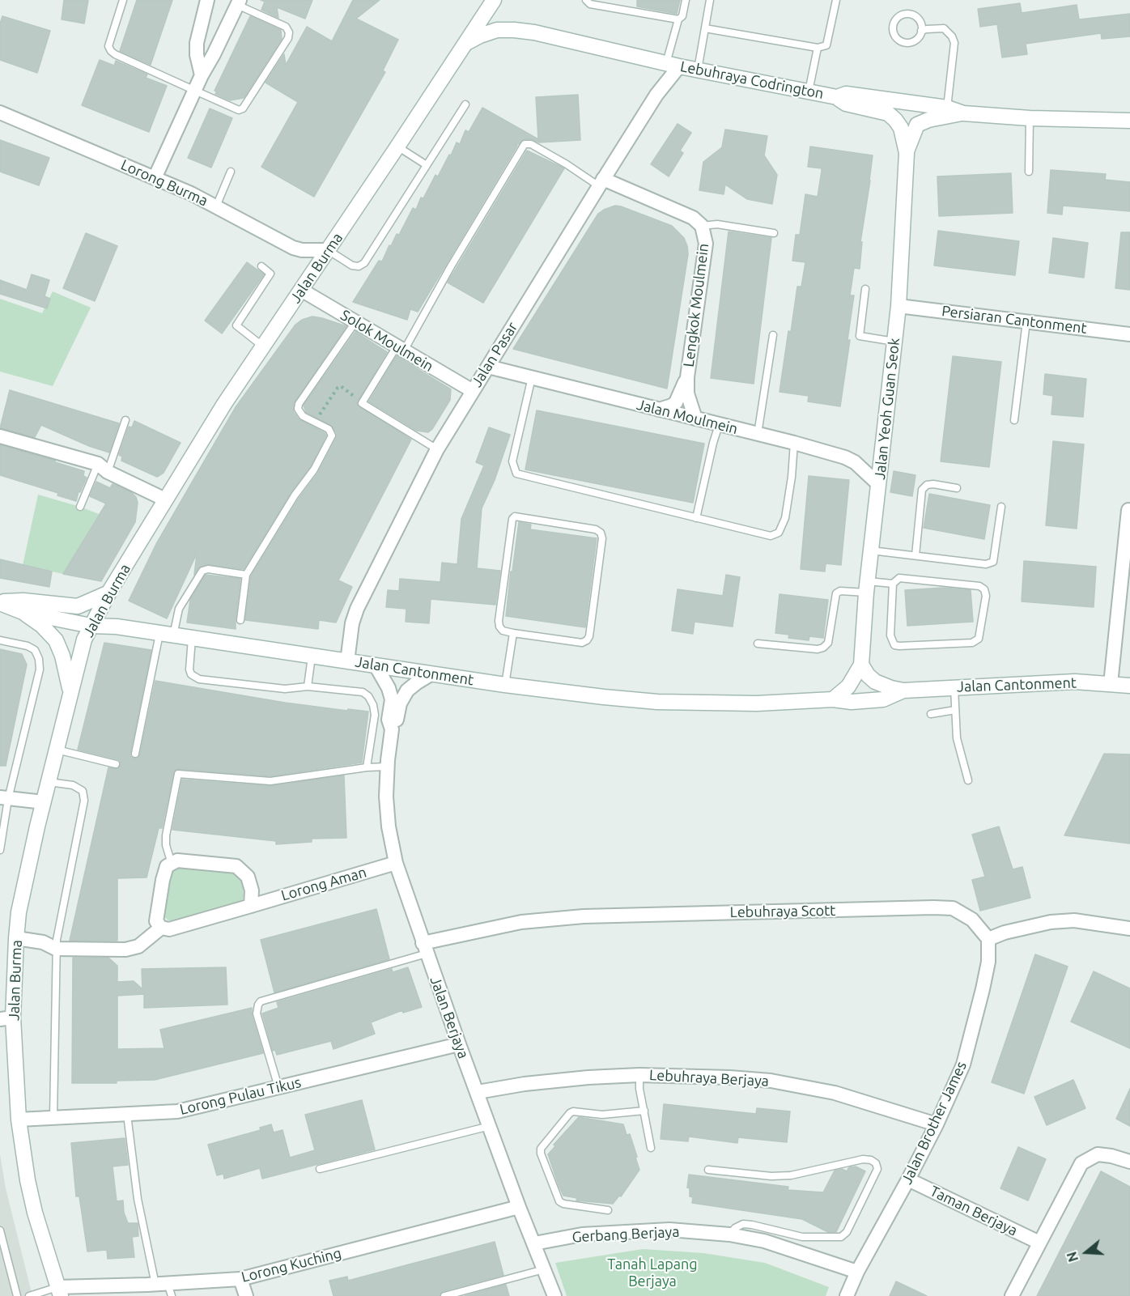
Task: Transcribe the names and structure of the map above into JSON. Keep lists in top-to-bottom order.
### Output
{
  "streets": {
    "main road": [
      "Lebuhraya Codrington",
      "Jalan Burma",
      "Jalan Yeoh Guan Seok",
      "Jalan Cantonment"
    ],
    "street": [
      "Lorong Burma",
      "Lengkok Moulmein",
      "Persiaran Cantonment",
      "Solok Moulmein",
      "Jalan Pasar",
      "Jalan Moulmein",
      "Lorong Aman",
      "Lebuhraya Scott",
      "Jalan Berjaya",
      "Lebuhraya Berjaya",
      "Lorong Pulau Tikus",
      "Jalan Brother James",
      "Taman Berjaya",
      "Gerbang Berjaya",
      "Lorong Kuching"
    ]
  },
  "crossings": [
    ["Lebuhraya Codrington", "Jalan Burma"],
    ["Lebuhraya Codrington", "Jalan Pasar"],
    ["Lebuhraya Codrington", "Jalan Yeoh Guan Seok"],
    ["Lorong Burma", "Jalan Burma"],
    ["Jalan Burma", "Solok Moulmein"],
    ["Jalan Burma", "Jalan Cantonment"],
    ["Jalan Burma", "Lorong Pulau Tikus"],
    ["Jalan Burma", "Lorong Kuching"],
    ["Lengkok Moulmein", "Jalan Pasar"],
    ["Lengkok Moulmein", "Jalan Moulmein"],
    ["Persiaran Cantonment", "Jalan Yeoh Guan Seok"],
    ["Solok Moulmein", "Jalan Pasar"],
    ["Jalan Pasar", "Jalan Moulmein"],
    ["Jalan Pasar", "Jalan Cantonment"],
    ["Jalan Yeoh Guan Seok", "Jalan Moulmein"],
    ["Jalan Yeoh Guan Seok", "Jalan Cantonment"],
    ["Jalan Cantonment", "Jalan Berjaya"],
    ["Lorong Aman", "Jalan Berjaya"],
    ["Lebuhraya Scott", "Jalan Berjaya"],
    ["Lebuhraya Scott", "Jalan Brother James"],
    ["Jalan Berjaya", "Lebuhraya Berjaya"],
    ["Jalan Berjaya", "Lorong Pulau Tikus"],
    ["Jalan Berjaya", "Gerbang Berjaya"],
    ["Jalan Berjaya", "Lorong Kuching"],
    ["Lebuhraya Berjaya", "Jalan Brother James"],
    ["Jalan Brother James", "Taman Berjaya"],
    ["Jalan Brother James", "Gerbang Berjaya"]
  ],
  "parks": ["Tanah Lapang Berjaya"],
  "north": "left"
}
